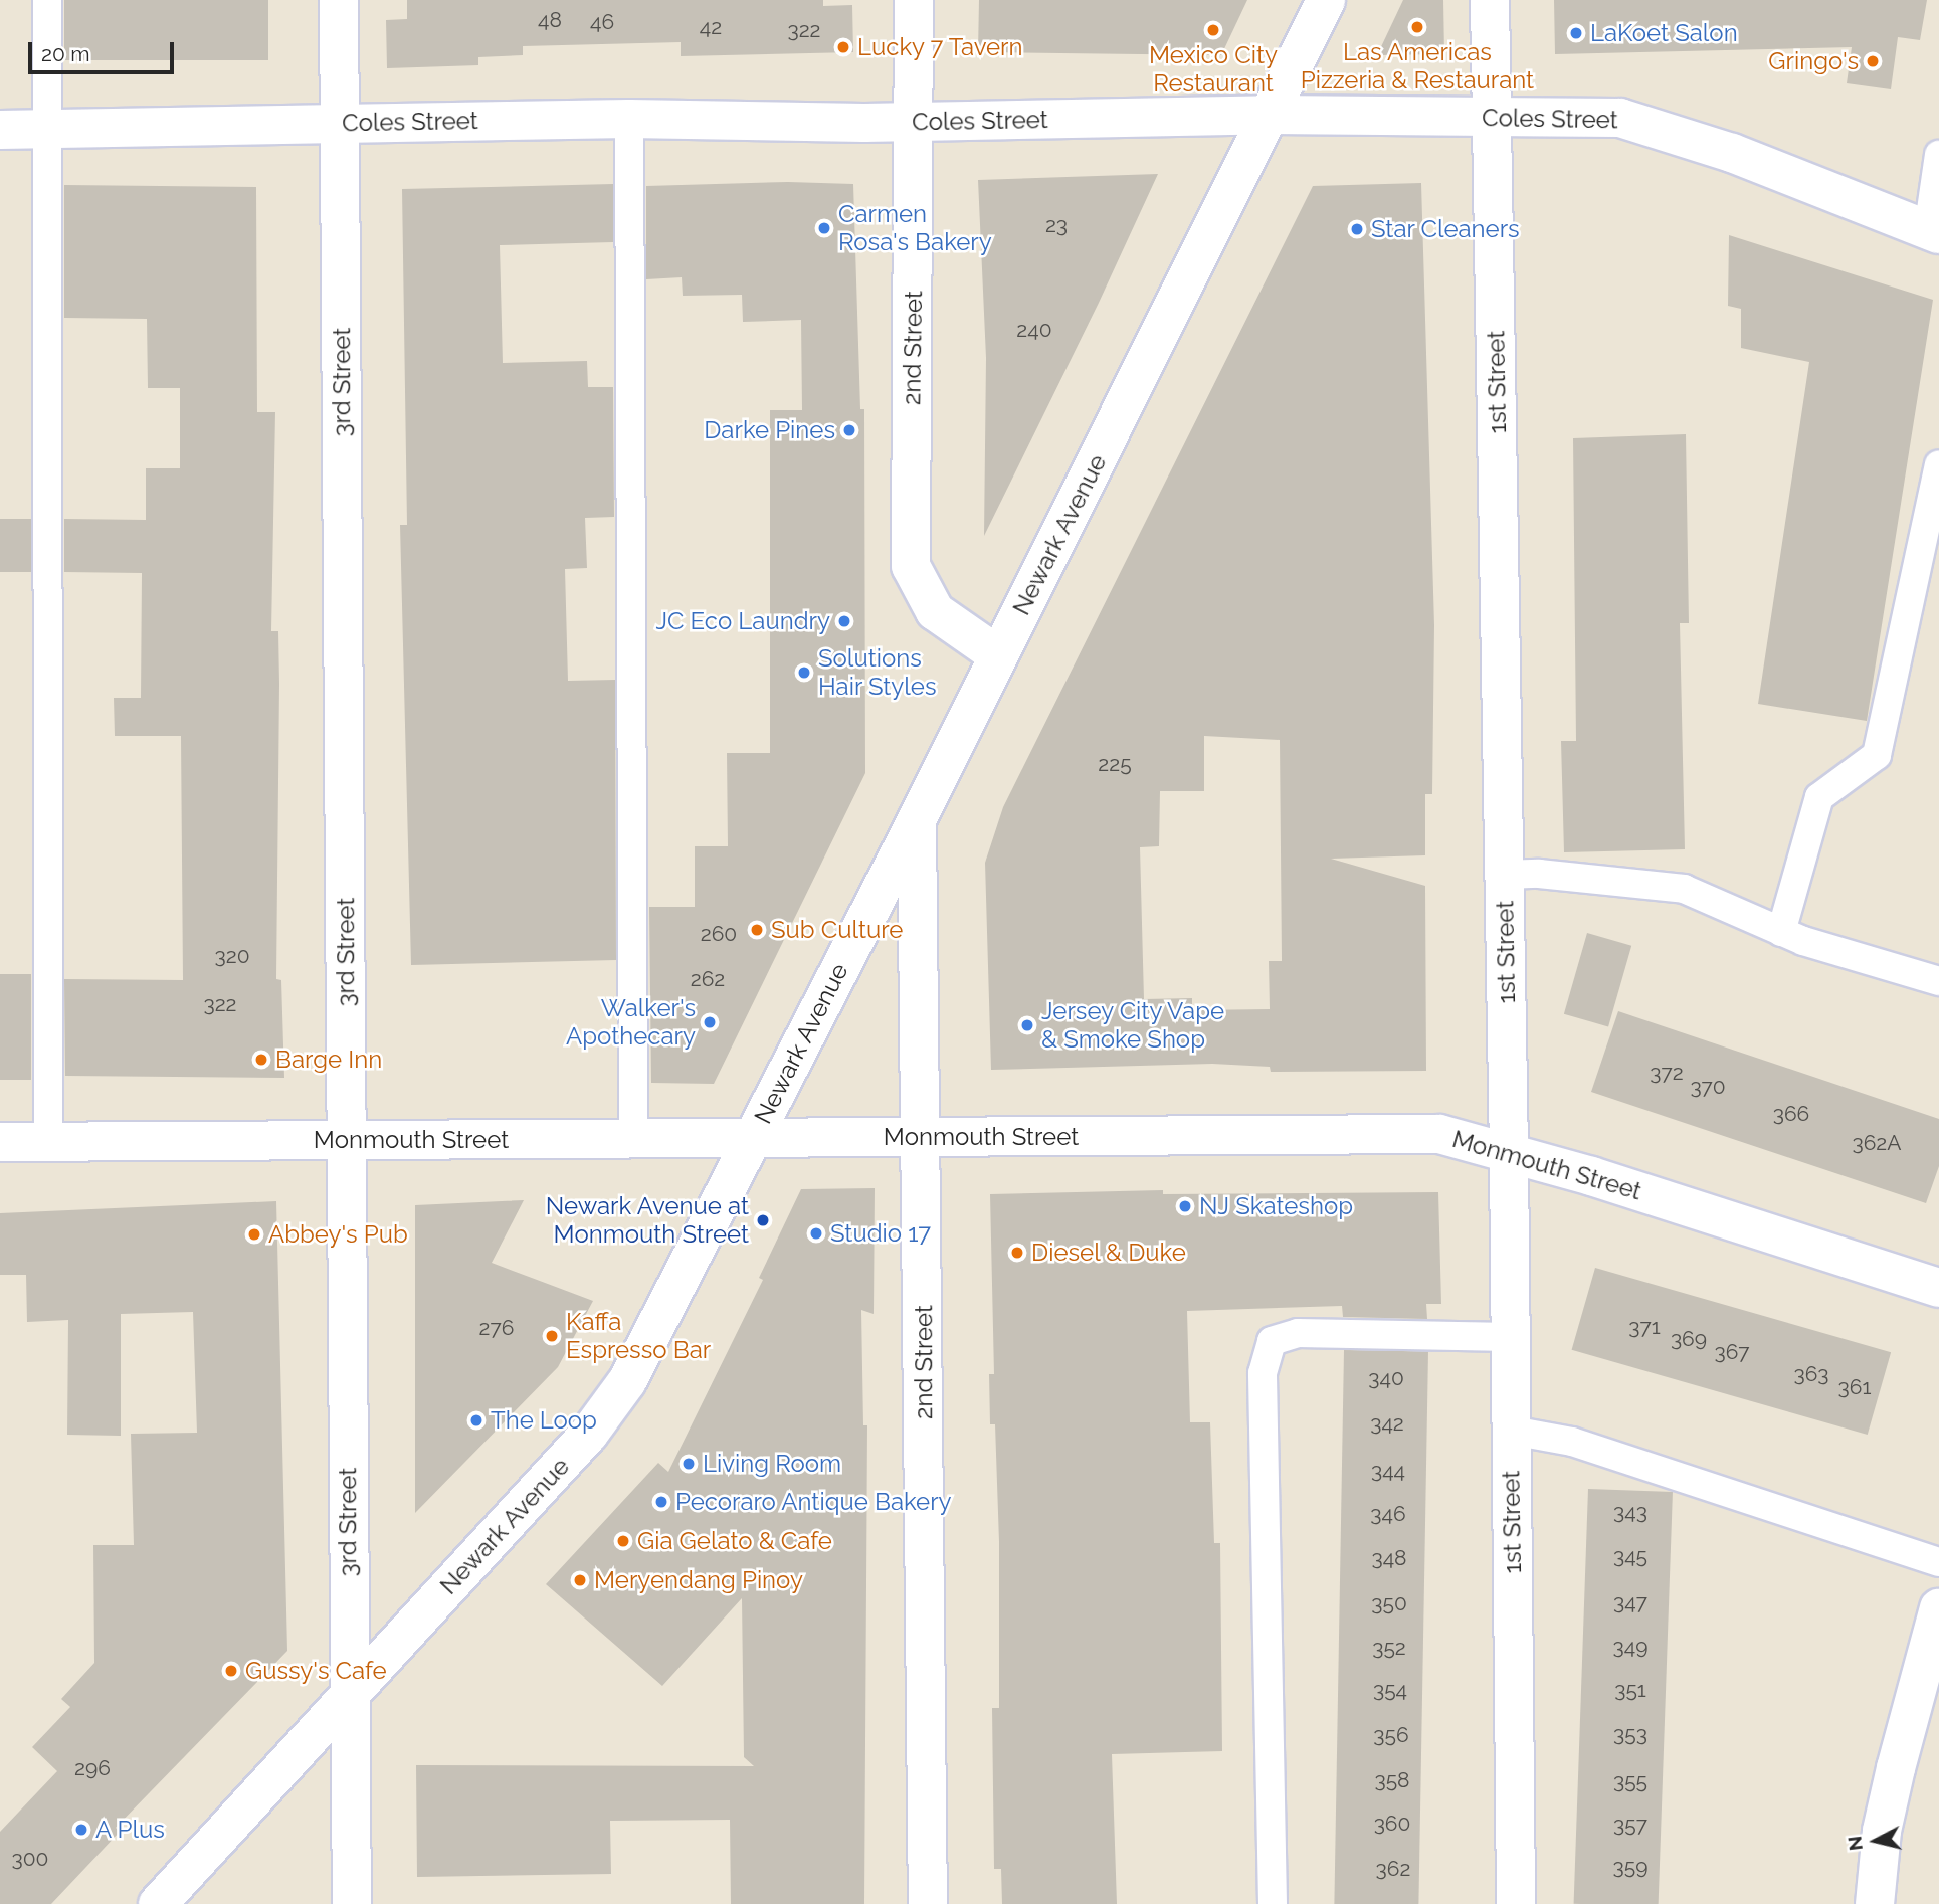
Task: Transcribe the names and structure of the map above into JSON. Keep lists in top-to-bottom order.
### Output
{
  "streets": {
    "street": [
      "Coles Street",
      "2nd Street",
      "3rd Street",
      "1st Street",
      "Newark Avenue",
      "Monmouth Street"
    ]
  },
  "crossings": [
    ["Coles Street", "2nd Street"],
    ["Coles Street", "3rd Street"],
    ["Coles Street", "1st Street"],
    ["Coles Street", "Newark Avenue"],
    ["2nd Street", "Newark Avenue"],
    ["2nd Street", "Monmouth Street"],
    ["3rd Street", "Newark Avenue"],
    ["3rd Street", "Monmouth Street"],
    ["1st Street", "Monmouth Street"],
    ["Newark Avenue", "Monmouth Street"]
  ],
  "places": [
    "Las Americas Pizzeria & Restaurant",
    "Mexico City Restaurant",
    "LaKoet Salon",
    "Lucky 7 Tavern",
    "Gringo's",
    "Carmen Rosa's Bakery",
    "Star Cleaners",
    "Darke Pines",
    "JC Eco Laundry",
    "Solutions Hair Styles",
    "Sub Culture",
    "Walker's Apothecary",
    "Jersey City Vape & Smoke Shop",
    "Barge Inn",
    "NJ Skateshop",
    "Newark Avenue at Monmouth Street",
    "Studio 17",
    "Abbey's Pub",
    "Diesel & Duke",
    "Kaffa Espresso Bar",
    "The Loop",
    "Living Room",
    "Pecoraro Antique Bakery",
    "Gia Gelato & Cafe",
    "Meryendang Pinoy",
    "Gussy's Cafe",
    "A Plus"
  ],
  "house_numbers": [
    "48",
    "46",
    "42",
    "322",
    "23",
    "240",
    "225",
    "260",
    "320",
    "262",
    "322",
    "372",
    "370",
    "366",
    "362A",
    "371",
    "276",
    "369",
    "367",
    "363",
    "340",
    "361",
    "342",
    "344",
    "343",
    "346",
    "345",
    "348",
    "347",
    "350",
    "349",
    "352",
    "354",
    "351",
    "353",
    "356",
    "296",
    "358",
    "355",
    "360",
    "357",
    "300",
    "359",
    "362"
  ],
  "scale_bar": "20 m",
  "north": "left"
}
